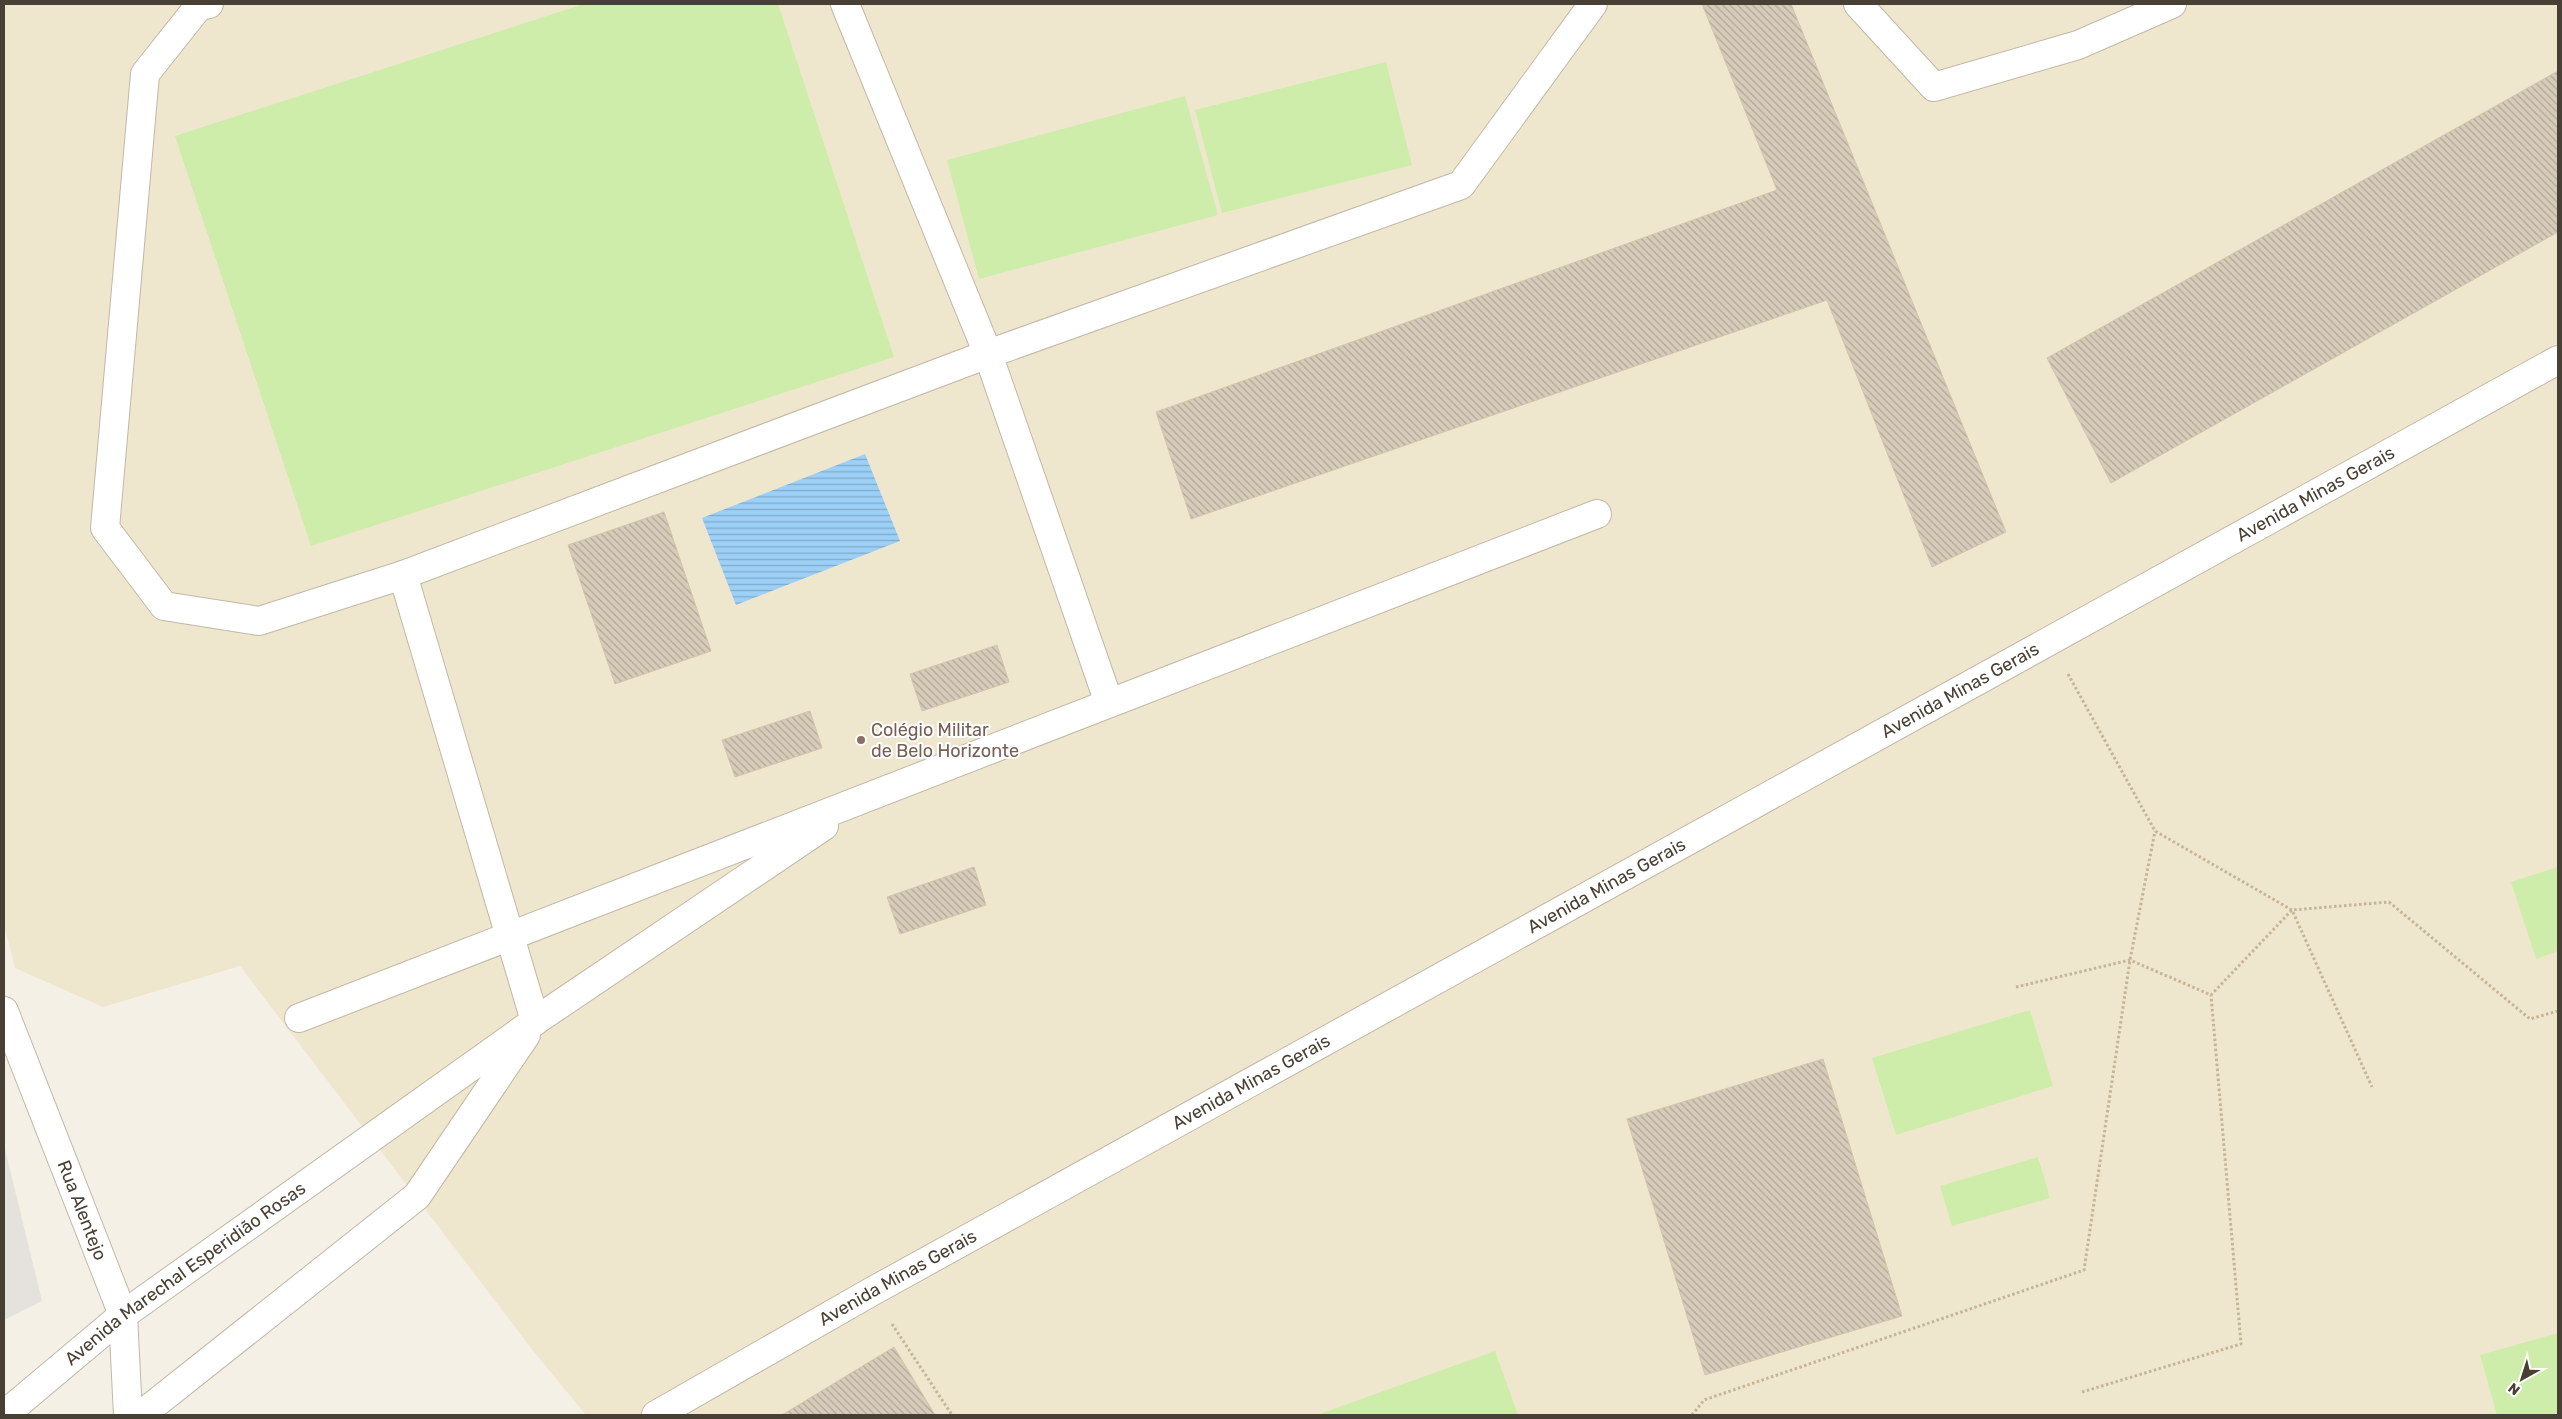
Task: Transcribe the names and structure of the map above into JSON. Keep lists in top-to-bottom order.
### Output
{
  "streets": {
    "street": ["Avenida Minas Gerais", "Rua Alentejo", "Avenida Marechal Esperidião Rosas"]
  },
  "crossings": [
    ["Rua Alentejo", "Avenida Marechal Esperidião Rosas"]
  ],
  "places": ["Colégio Militar de Belo Horizonte"],
  "north": "bottom left"
}
